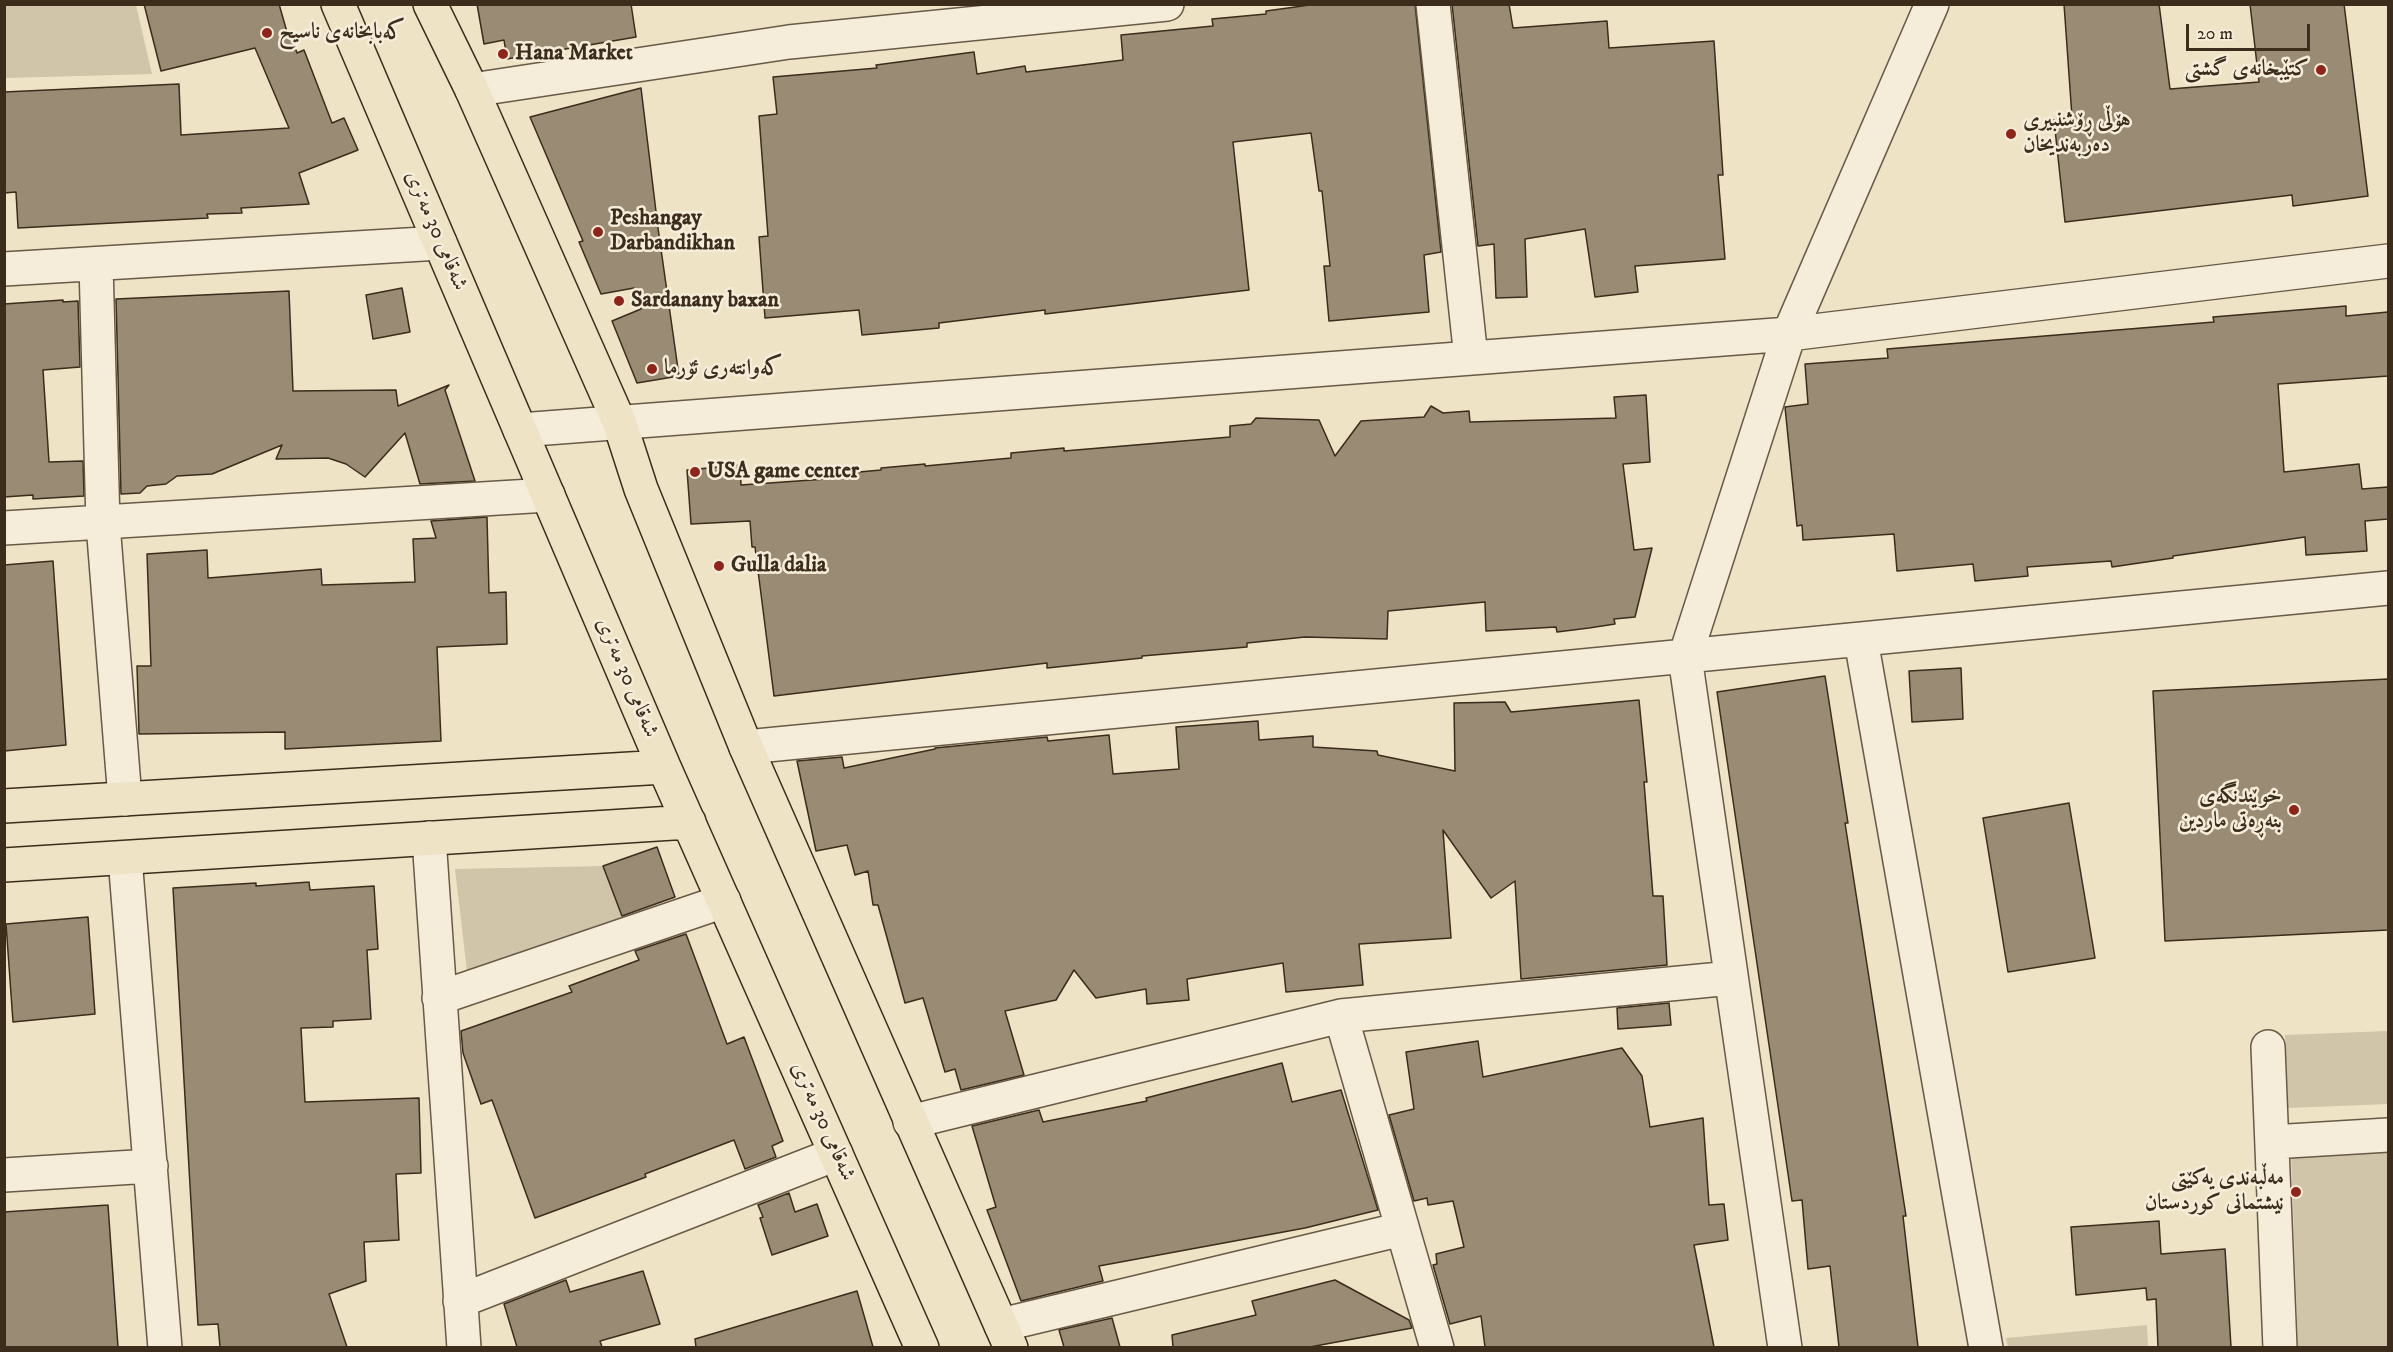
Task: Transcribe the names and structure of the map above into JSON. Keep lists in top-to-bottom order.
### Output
{
  "streets": {
    "main road": ["شەقامی 30 مەتری"]
  },
  "places": [
    "کەبابخانەی ناسیح",
    "Hana Market",
    "کتێبخانەی گشتی",
    "هۆڵی ڕۆشنبیری دەربەندیخان",
    "Peshangay Darbandikhan",
    "Sardanany baxan",
    "کەوانتەری ئۆرما",
    "USA game center",
    "Gulla dalia",
    "خوێندنگەی بنەڕەتی ماردین",
    "مەڵبەندی یەکێتی نیشتمانی کوردستان"
  ],
  "scale_bar": "20 m"
}
